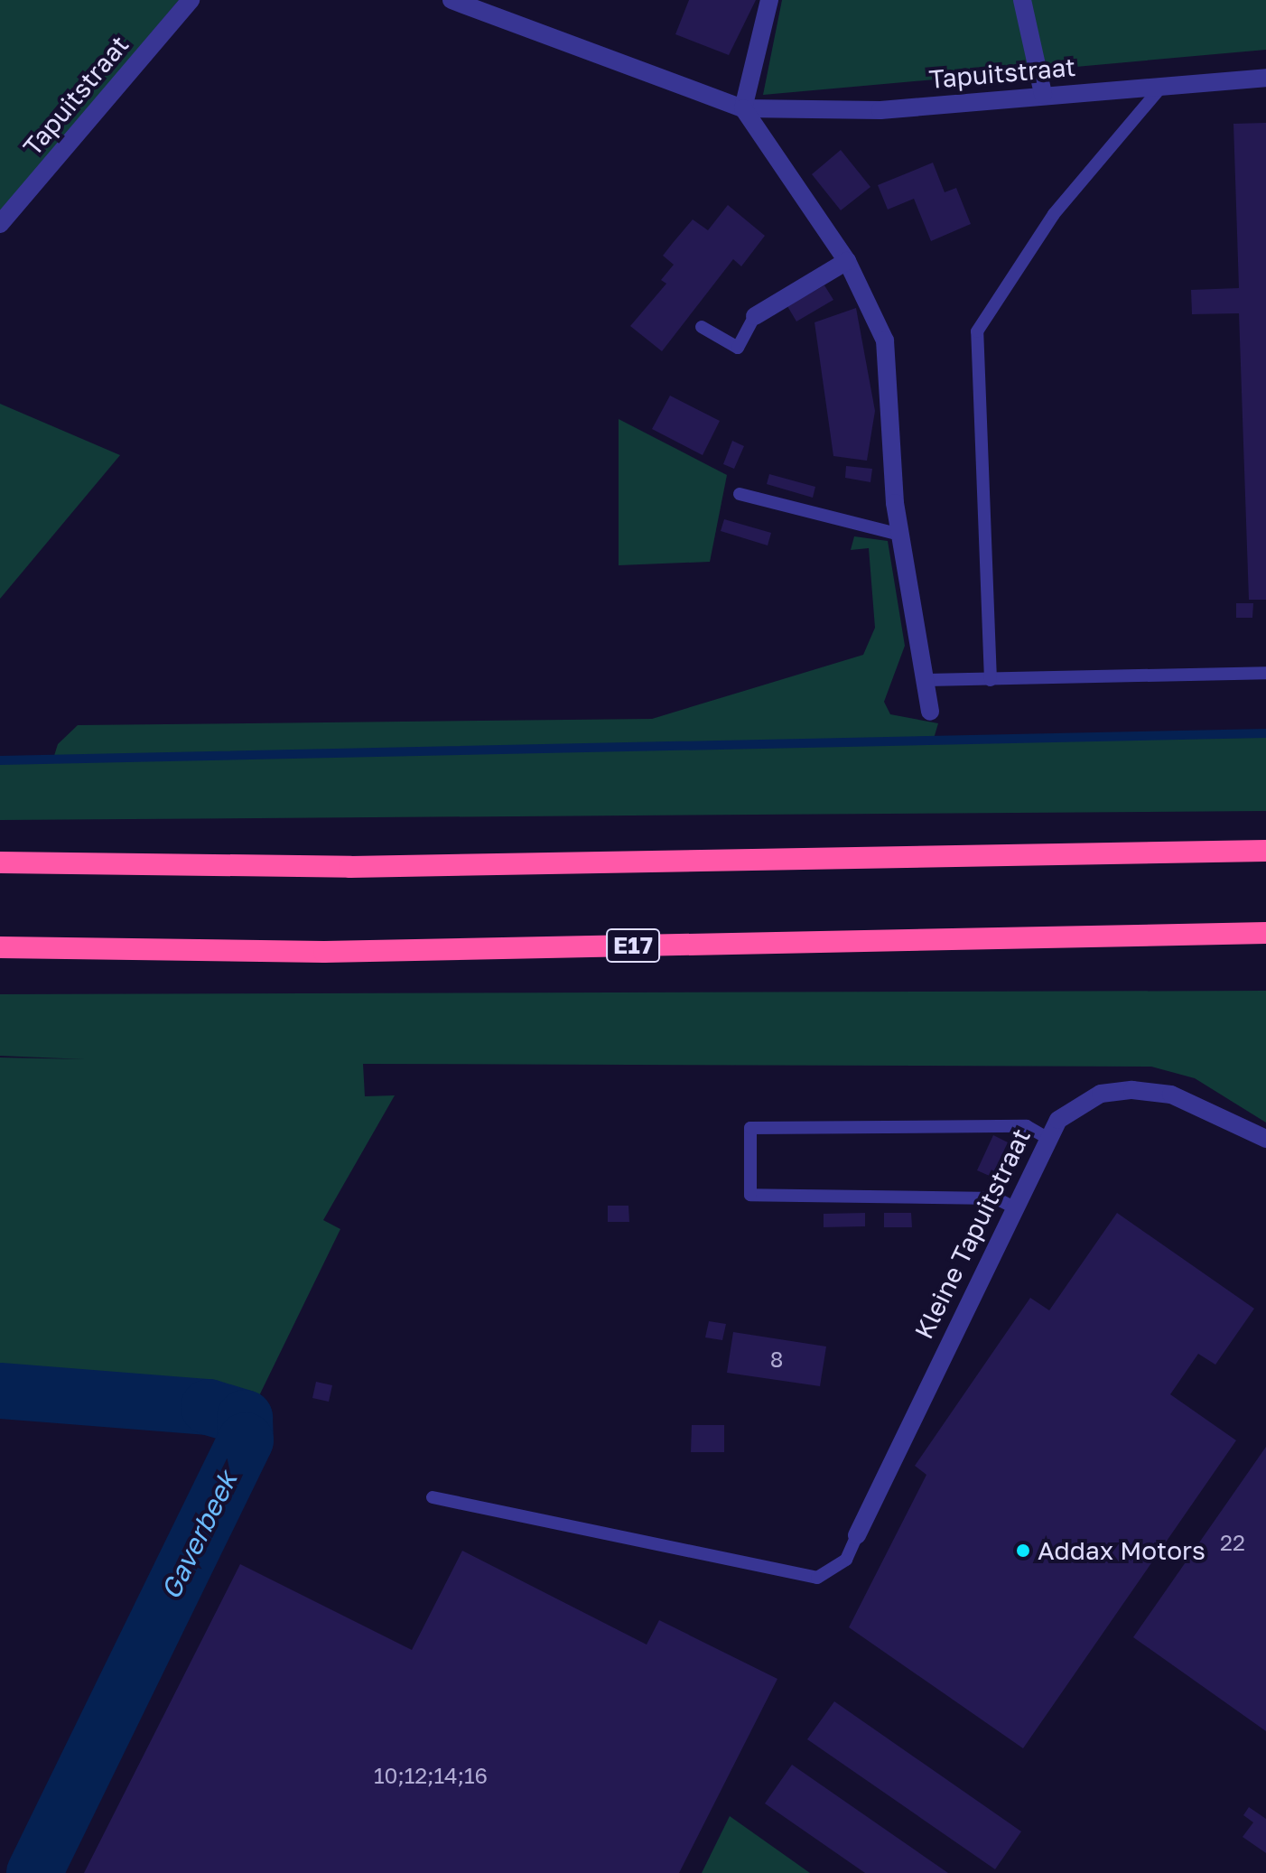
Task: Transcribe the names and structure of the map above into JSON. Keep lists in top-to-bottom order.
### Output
{
  "streets": {
    "highway": ["E17"],
    "street": ["Tapuitstraat", "Kleine Tapuitstraat"]
  },
  "water": ["Gaverbeek"],
  "places": ["Addax Motors"],
  "house_numbers": ["8", "22", "10;12;14;16"]
}
